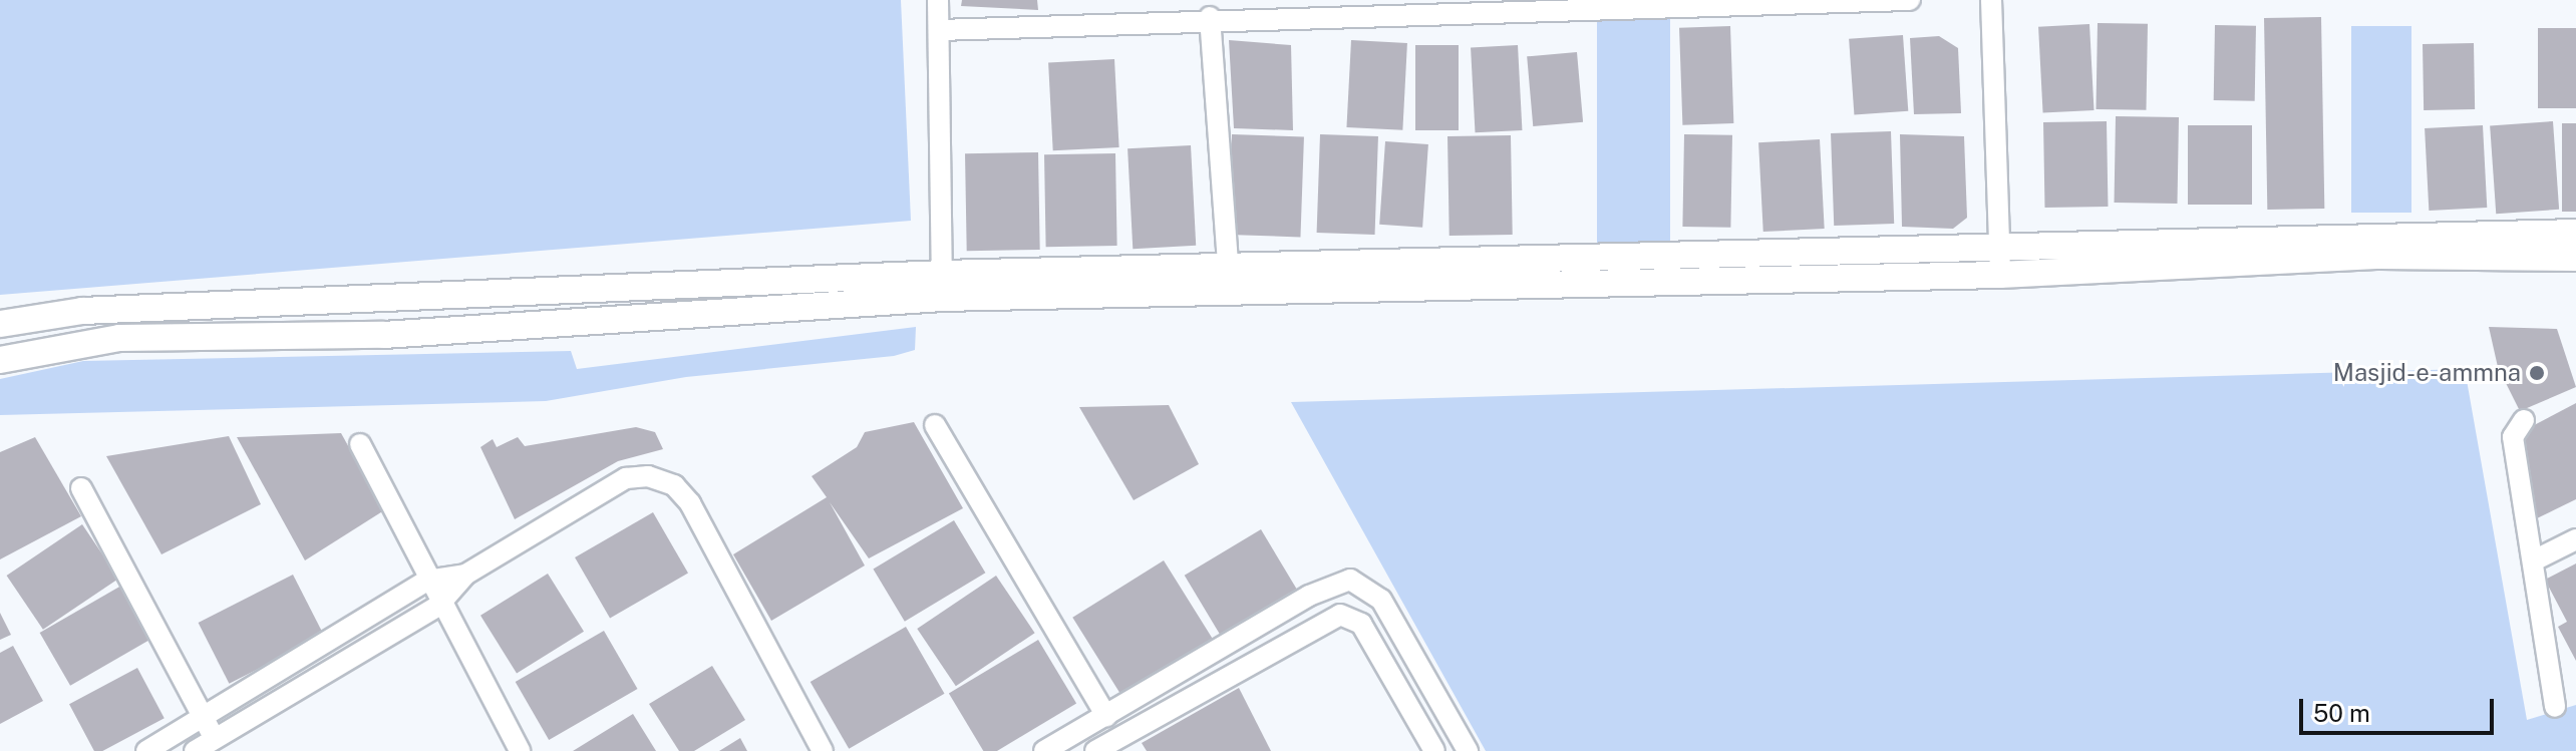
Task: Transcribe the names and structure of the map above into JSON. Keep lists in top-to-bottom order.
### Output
{
  "places": ["Masjid-e-ammna"],
  "scale_bar": "50 m"
}
